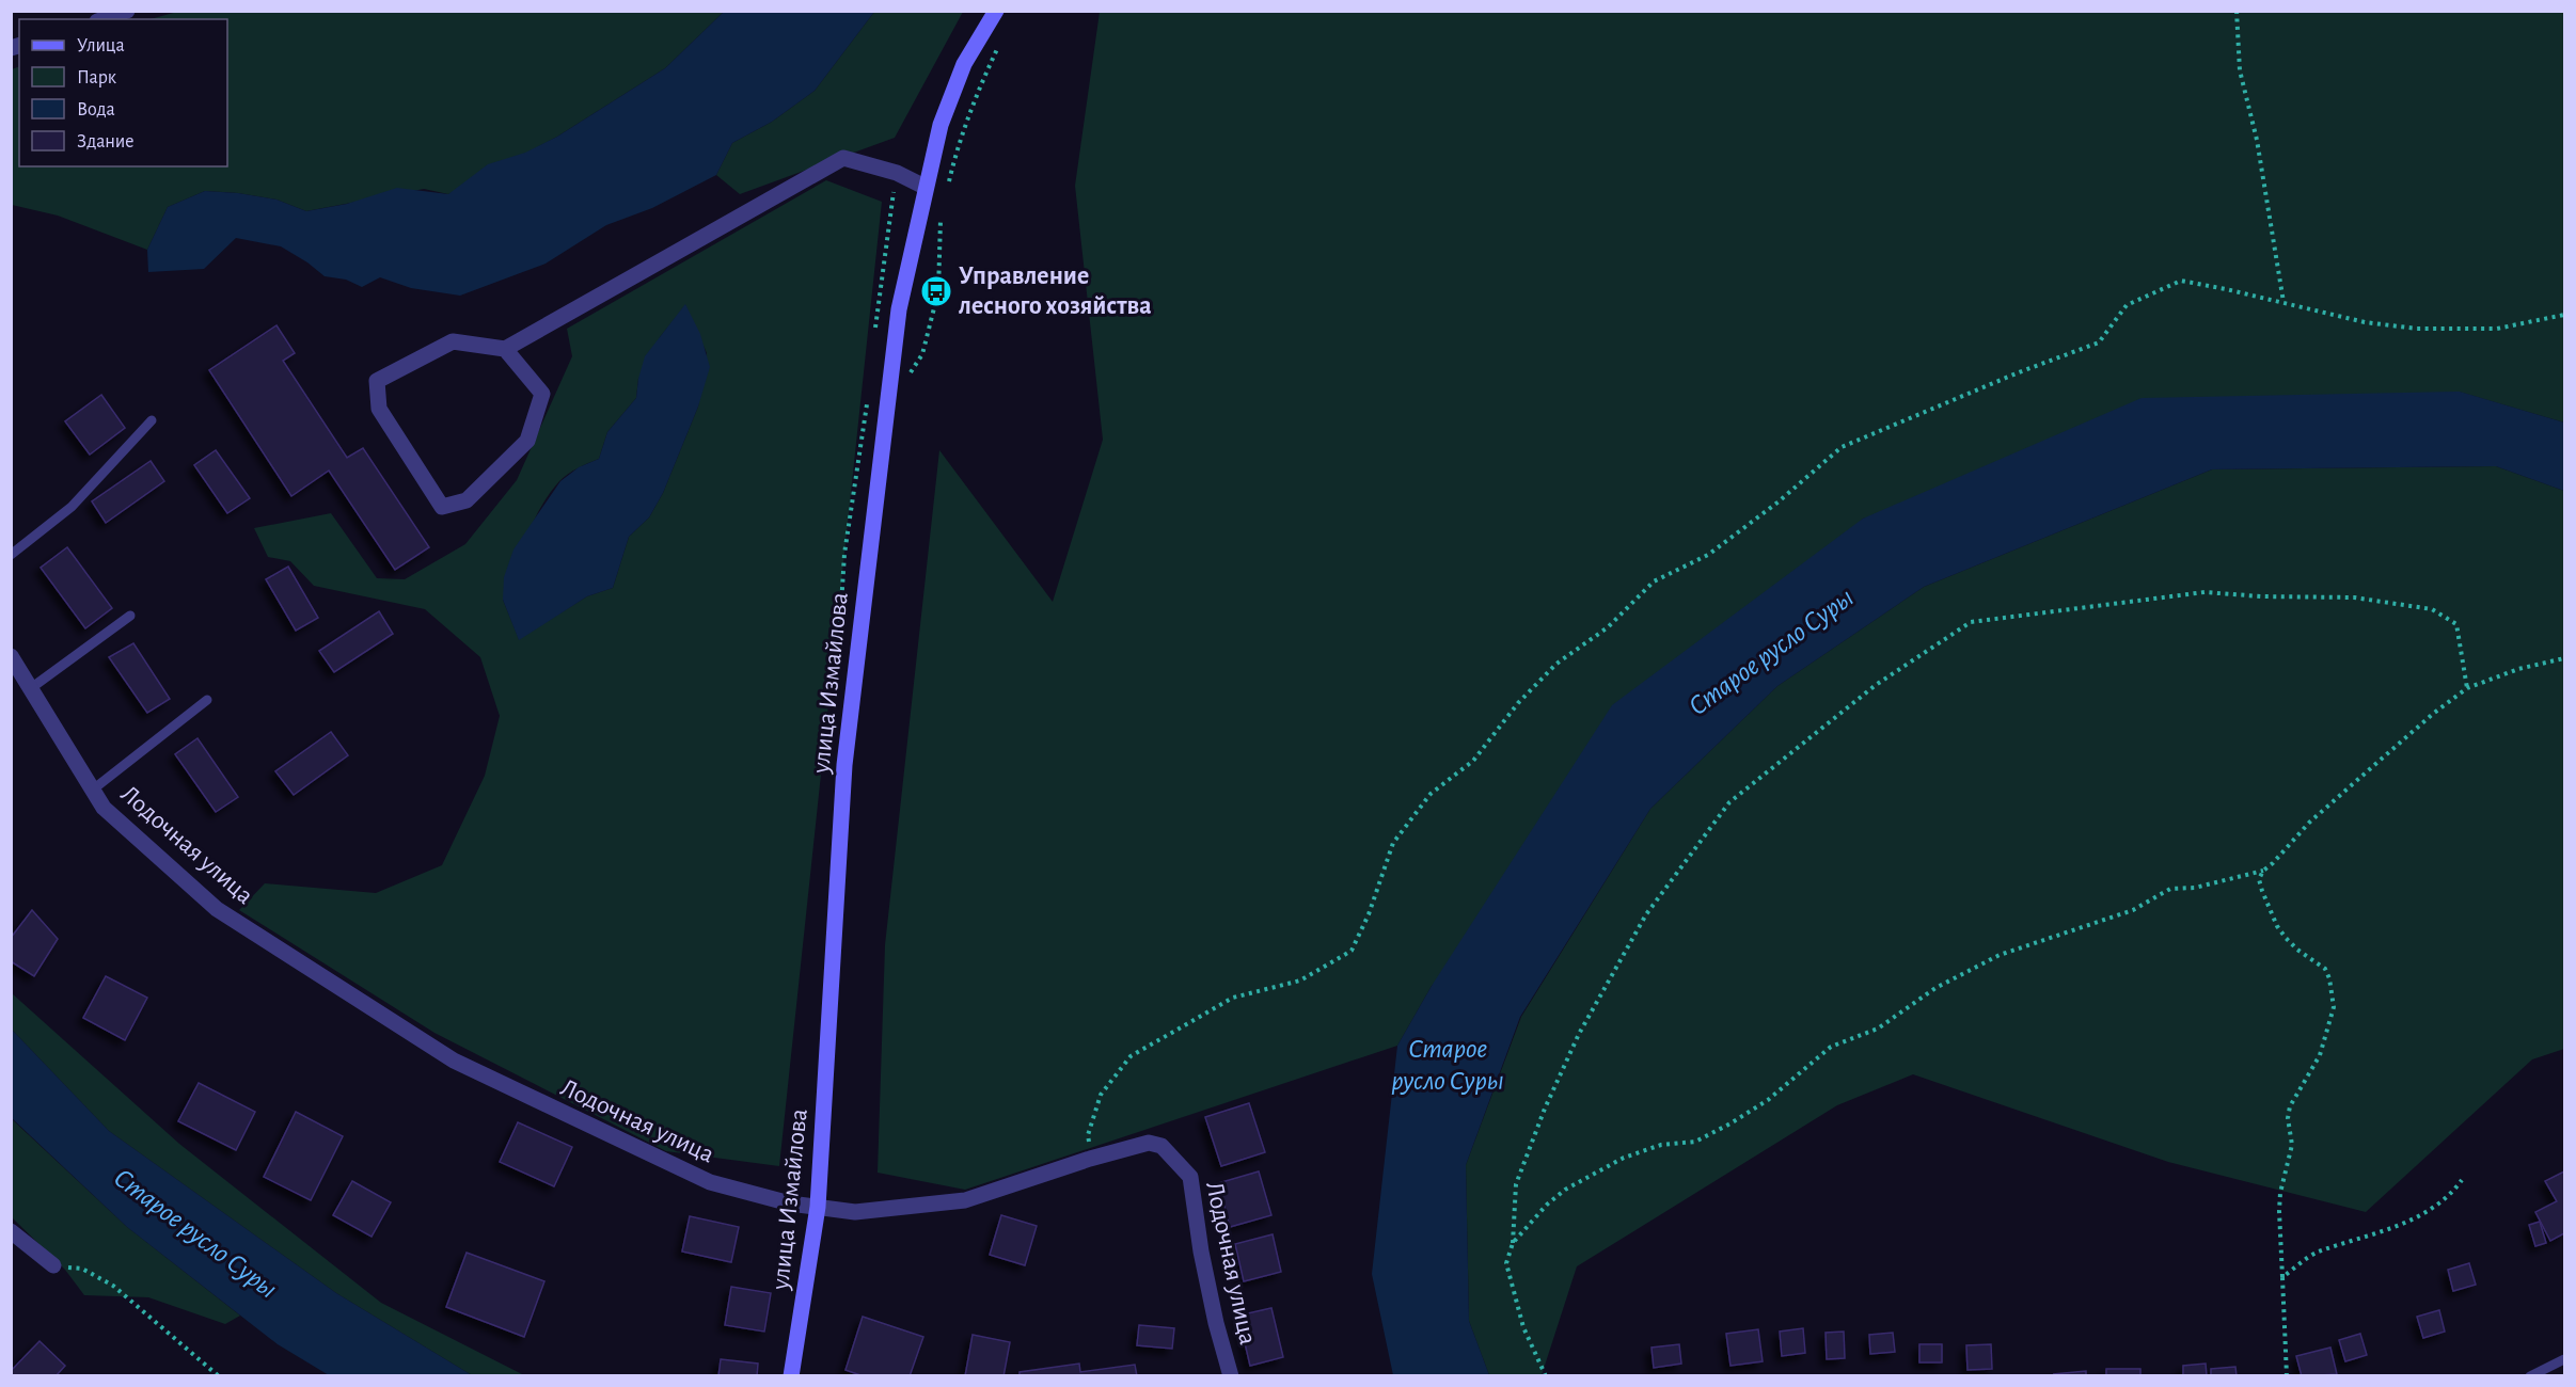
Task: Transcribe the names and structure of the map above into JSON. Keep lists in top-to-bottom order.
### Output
{
  "streets": {
    "main road": ["улица Измайлова"],
    "street": ["Лодочная улица"]
  },
  "crossings": [
    ["улица Измайлова", "Лодочная улица"]
  ],
  "water": ["Старое русло Суры"],
  "places": {
    "bus stop": ["Управление лесного хозяйства"]
  },
  "legend": [
    "Улица",
    "Парк",
    "Вода",
    "Здание"
  ]
}
